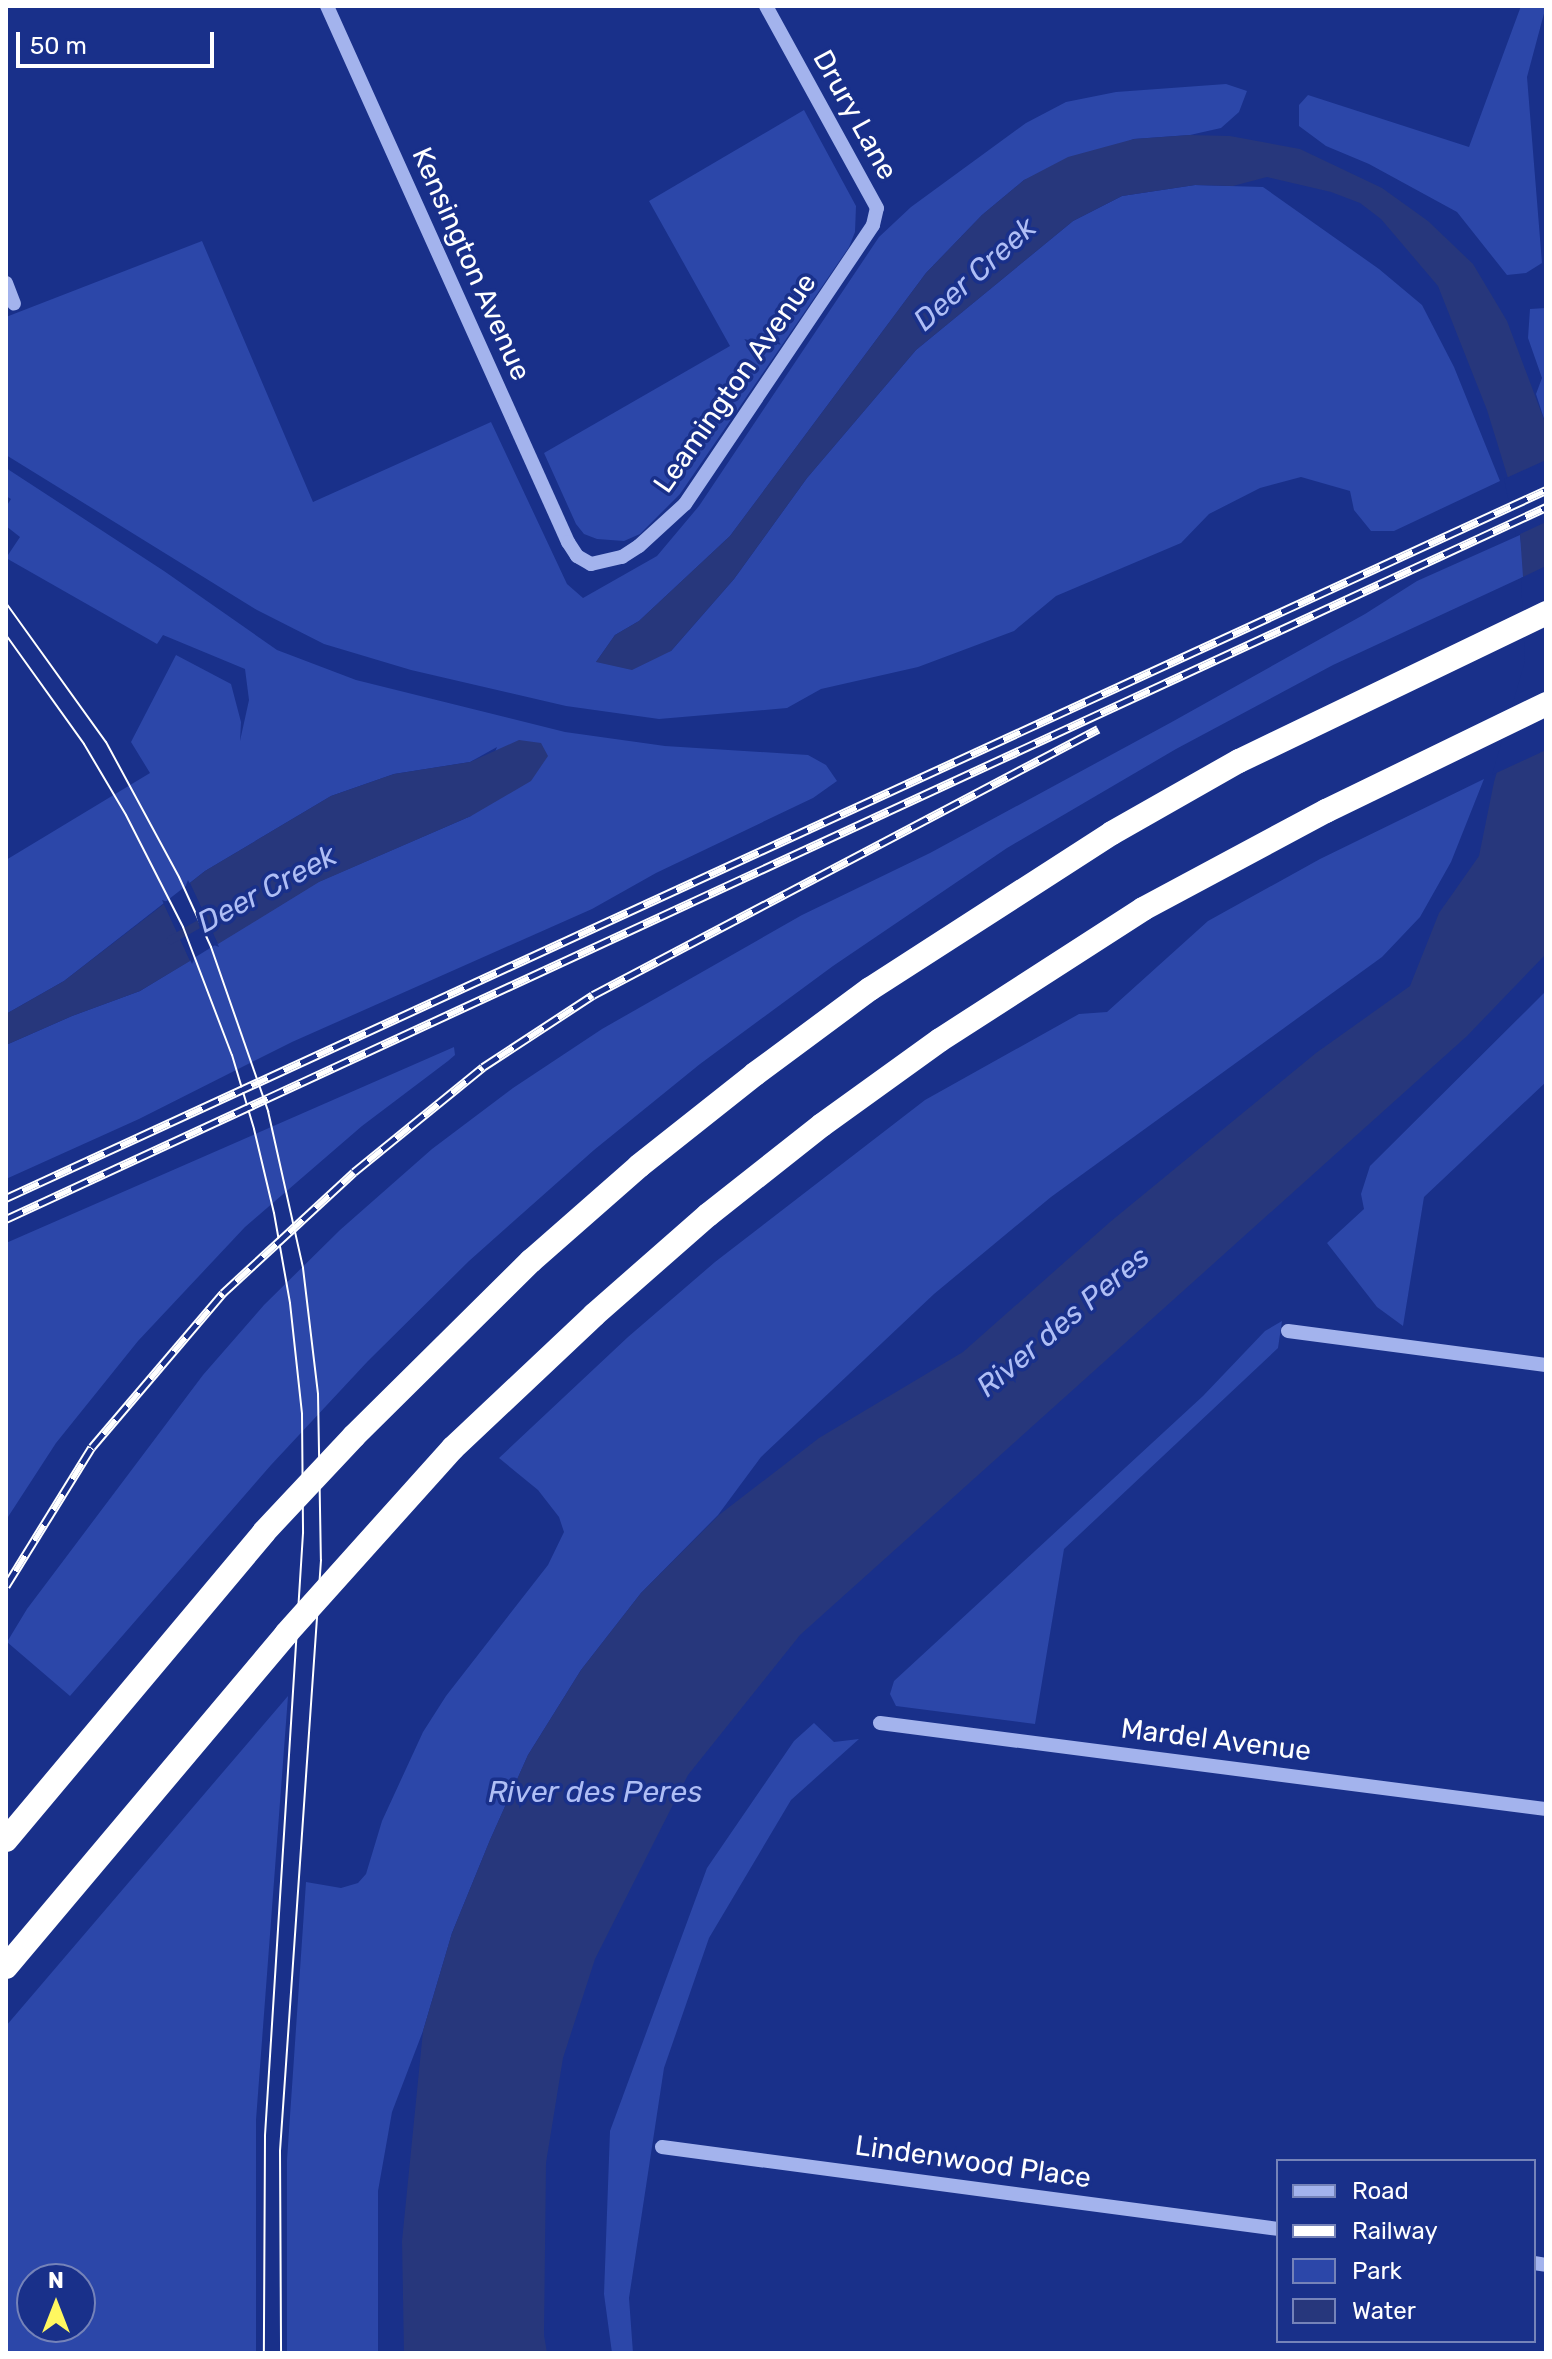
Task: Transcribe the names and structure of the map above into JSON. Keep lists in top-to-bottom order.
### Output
{
  "streets": {
    "street": [
      "Drury Lane",
      "Kensington Avenue",
      "Leamington Avenue",
      "Mardel Avenue",
      "Lindenwood Place"
    ]
  },
  "crossings": [
    ["Drury Lane", "Leamington Avenue"],
    ["Kensington Avenue", "Leamington Avenue"]
  ],
  "water": ["Deer Creek", "River des Peres"],
  "legend": [
    "Road",
    "Railway",
    "Park",
    "Water"
  ],
  "scale_bar": "50 m",
  "north": "top"
}
